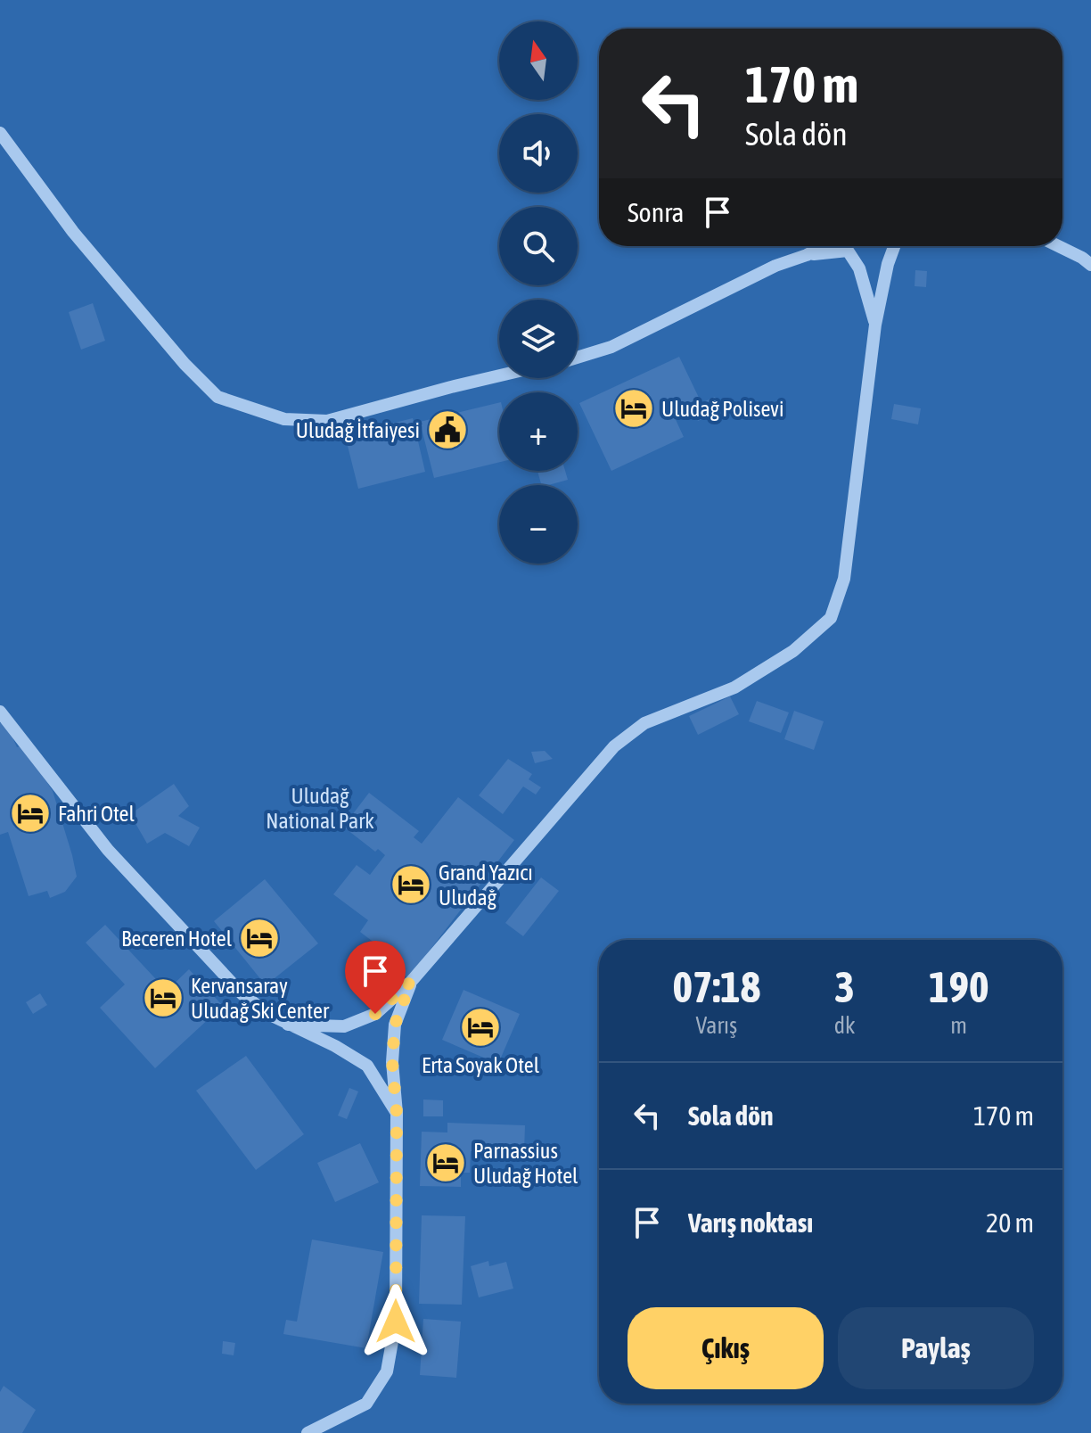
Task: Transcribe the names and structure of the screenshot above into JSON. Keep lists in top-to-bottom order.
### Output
{
  "parks": ["Uludağ National Park"],
  "places": {
    "hotel": [
      "Uludağ Polisevi",
      "Fahri Otel",
      "Grand Yazıcı Uludağ",
      "Beceren Hotel",
      "Kervansaray Uludağ Ski Center",
      "Erta Soyak Otel",
      "Parnassius Uludağ Hotel"
    ],
    "public building": ["Uludağ İtfaiyesi"]
  },
  "north": "top",
  "page": {
    "map_buttons": ["+", "−"],
    "turn": ["170 m", "Sola dön"],
    "then": "Sonra",
    "eta": [
      "07:18",
      "Varış",
      "3",
      "dk",
      "190",
      "m"
    ],
    "list": [
      {
        "name": "Sola dön",
        "value": "170 m"
      },
      {
        "name": "Varış noktası",
        "value": "20 m"
      }
    ],
    "buttons": ["Çıkış", "Paylaş"]
  }
}
